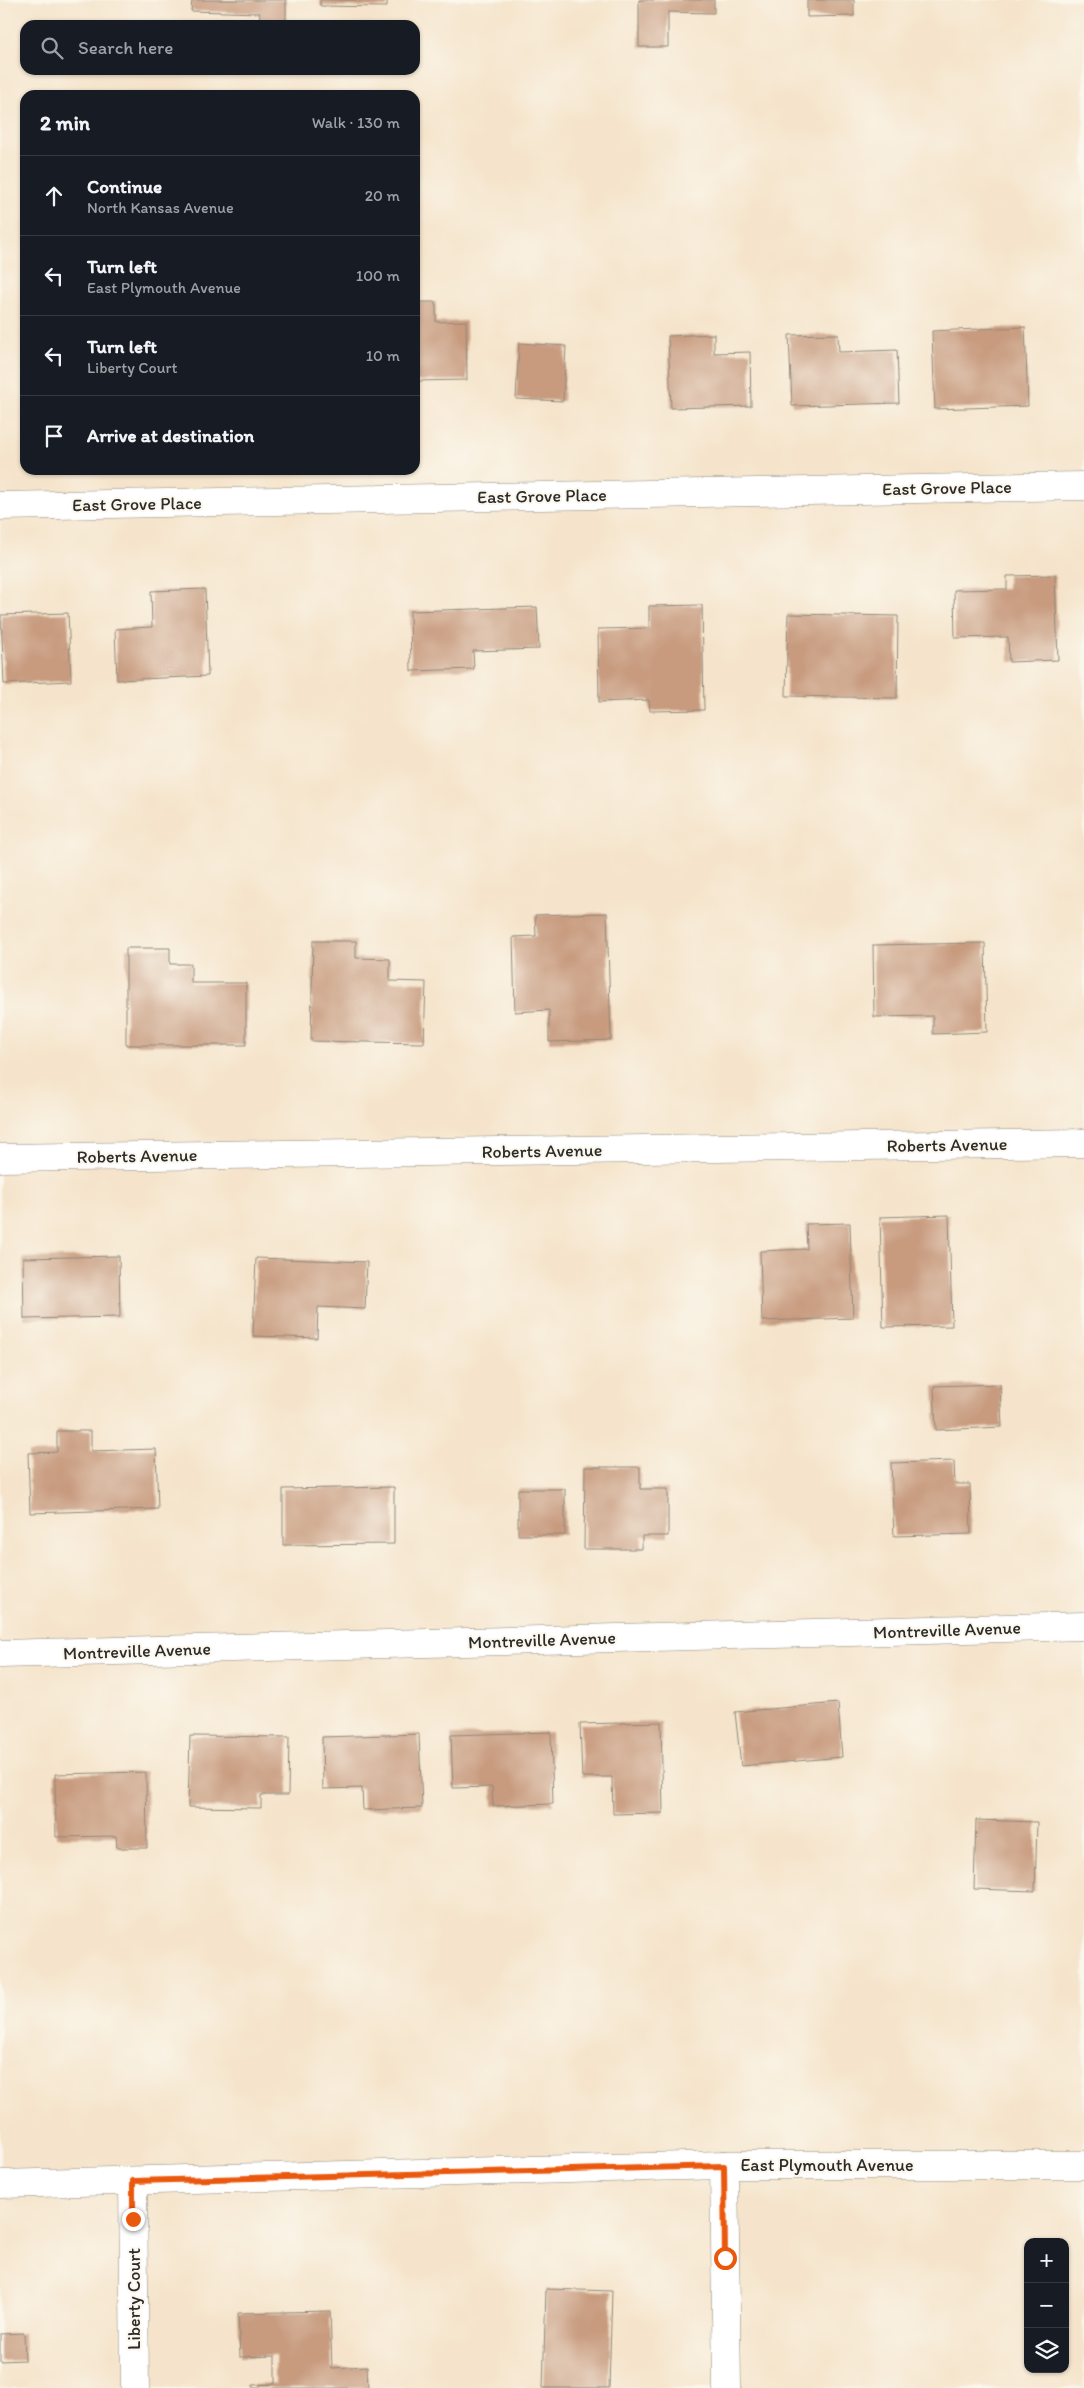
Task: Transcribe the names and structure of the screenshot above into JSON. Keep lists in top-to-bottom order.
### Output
{
  "streets": {
    "street": [
      "East Grove Place",
      "Roberts Avenue",
      "Montreville Avenue",
      "East Plymouth Avenue",
      "Liberty Court"
    ]
  },
  "crossings": [
    ["East Plymouth Avenue", "Liberty Court"]
  ],
  "page": {
    "search": "Search here",
    "heading": ["2 min", "Walk · 130 m"],
    "list": [
      ["Continue", "North Kansas Avenue", "20 m"],
      ["Turn left", "East Plymouth Avenue", "100 m"],
      ["Turn left", "Liberty Court", "10 m"],
      "Arrive at destination"
    ],
    "map_buttons": ["+", "−"]
  }
}
